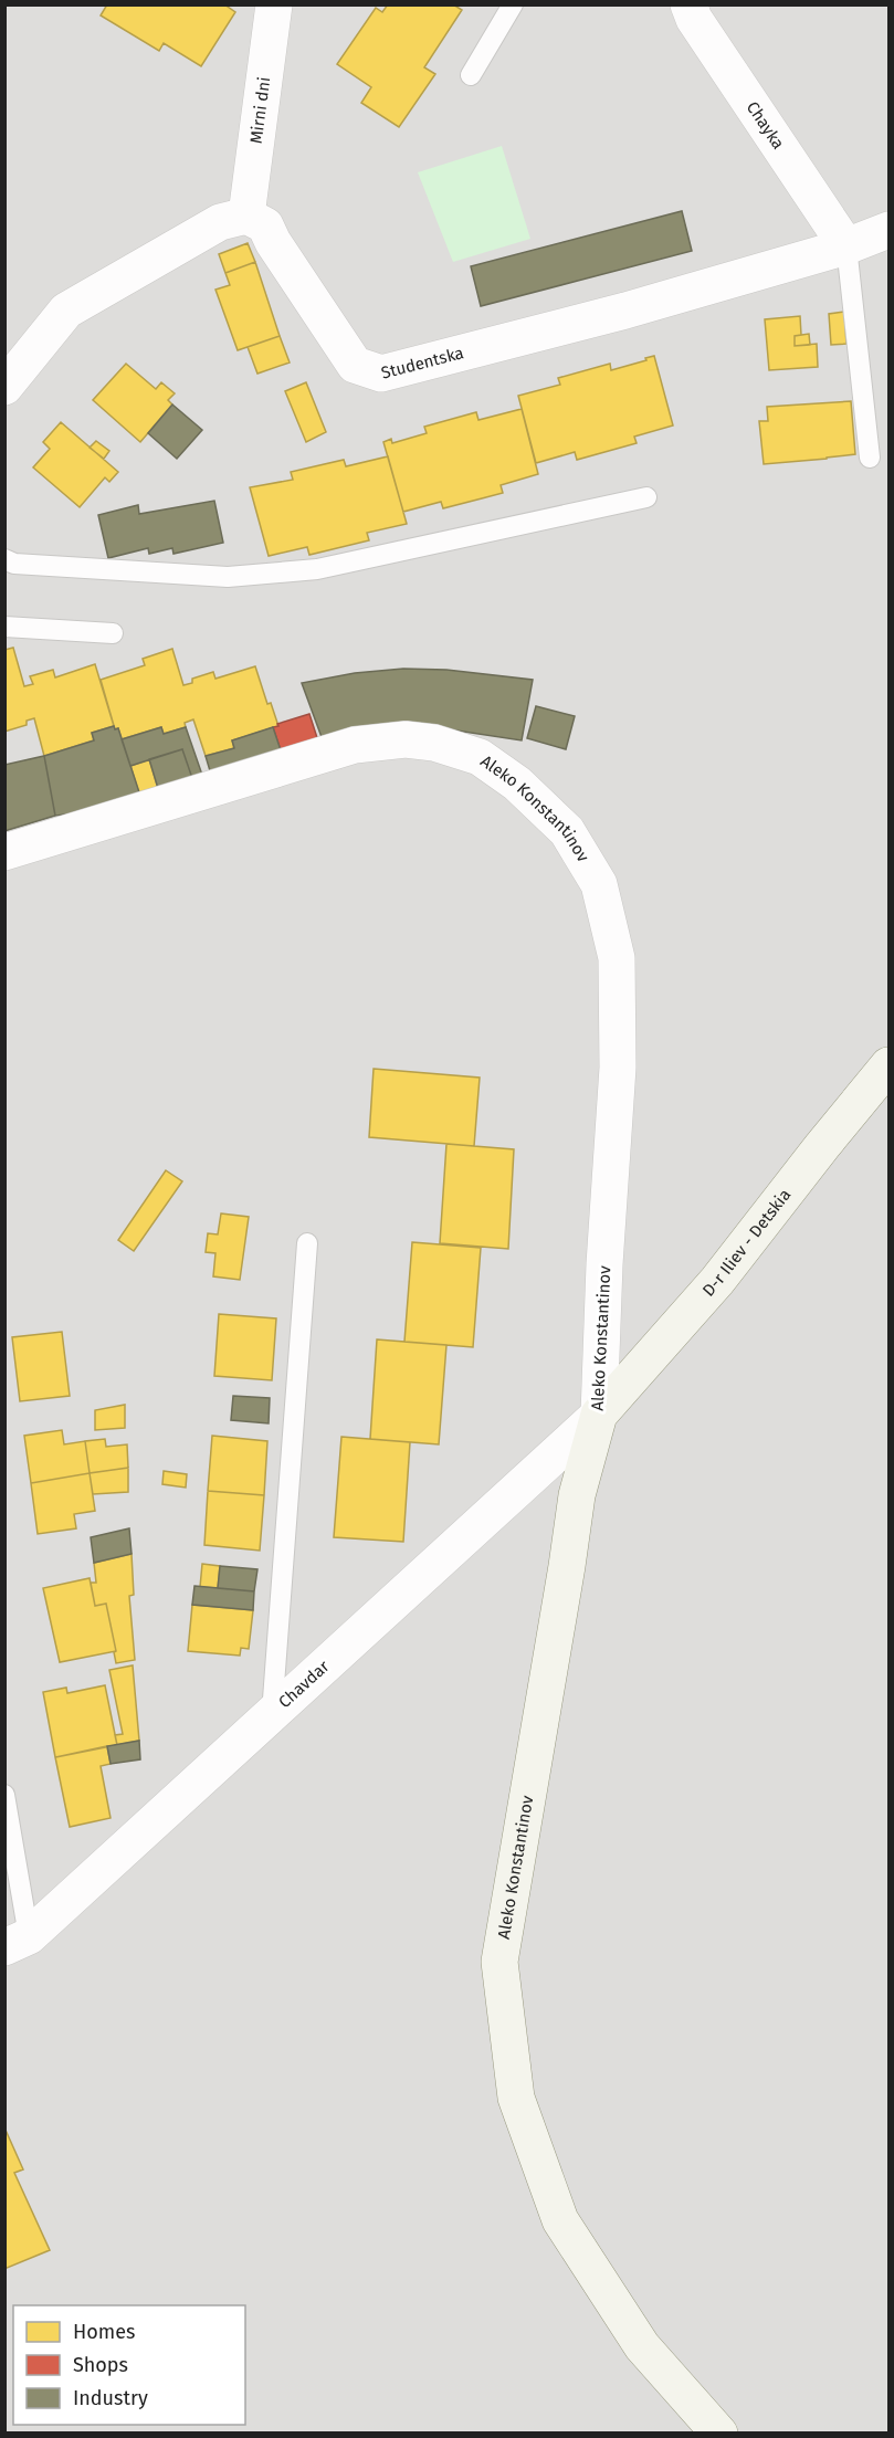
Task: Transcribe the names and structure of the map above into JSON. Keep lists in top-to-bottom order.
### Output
{
  "streets": {
    "street": [
      "Mirni dni",
      "Chayka",
      "Studentska",
      "Aleko Konstantinov",
      "D-r Iliev - Detskia",
      "Chavdar"
    ]
  },
  "crossings": [
    ["Mirni dni", "Studentska"],
    ["Chayka", "Studentska"],
    ["Aleko Konstantinov", "D-r Iliev - Detskia"],
    ["Aleko Konstantinov", "Chavdar"],
    ["D-r Iliev - Detskia", "Chavdar"]
  ],
  "legend": ["Homes", "Shops", "Industry"]
}
